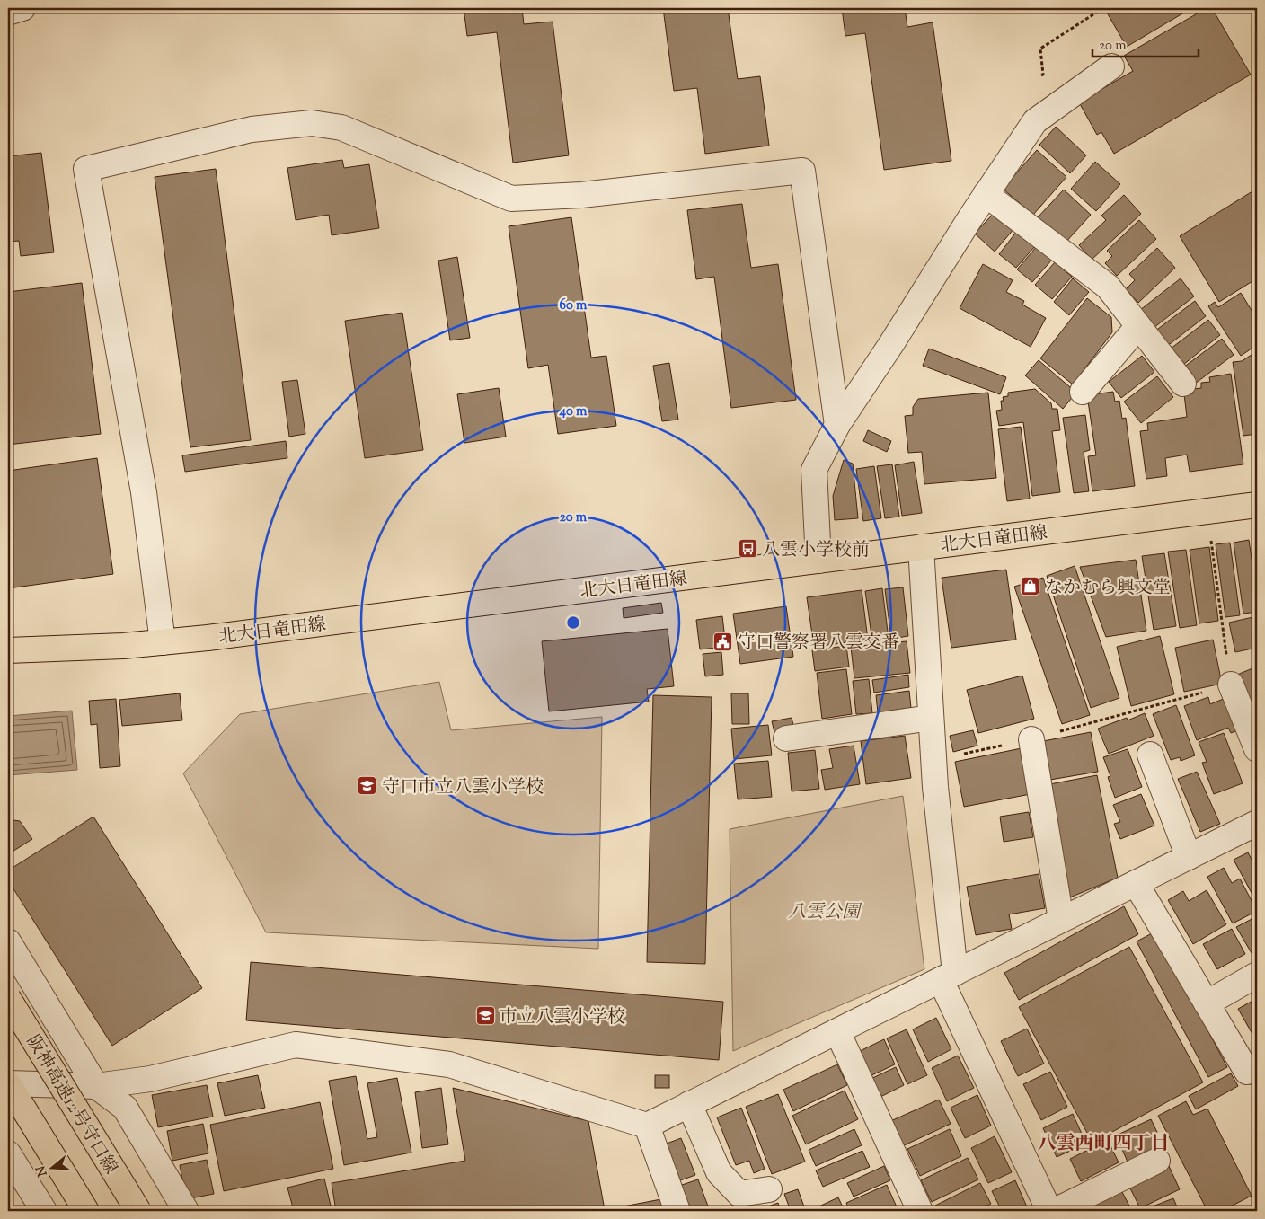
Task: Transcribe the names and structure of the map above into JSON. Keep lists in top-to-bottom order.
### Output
{
  "streets": {
    "main road": ["北大日竜田線", "阪神高速12号守口線"]
  },
  "districts": ["八雲西町四丁目"],
  "parks": ["八雲公園"],
  "places": {
    "bus stop": ["八雲小学校前"],
    "shop": ["なかむら興文堂"],
    "public building": ["守口警察署八雲交番"],
    "school or university": ["守口市立八雲小学校", "市立八雲小学校"]
  },
  "scale_bar": "20 m",
  "north": "left",
  "rings": ["60 m", "40 m", "20 m"]
}
